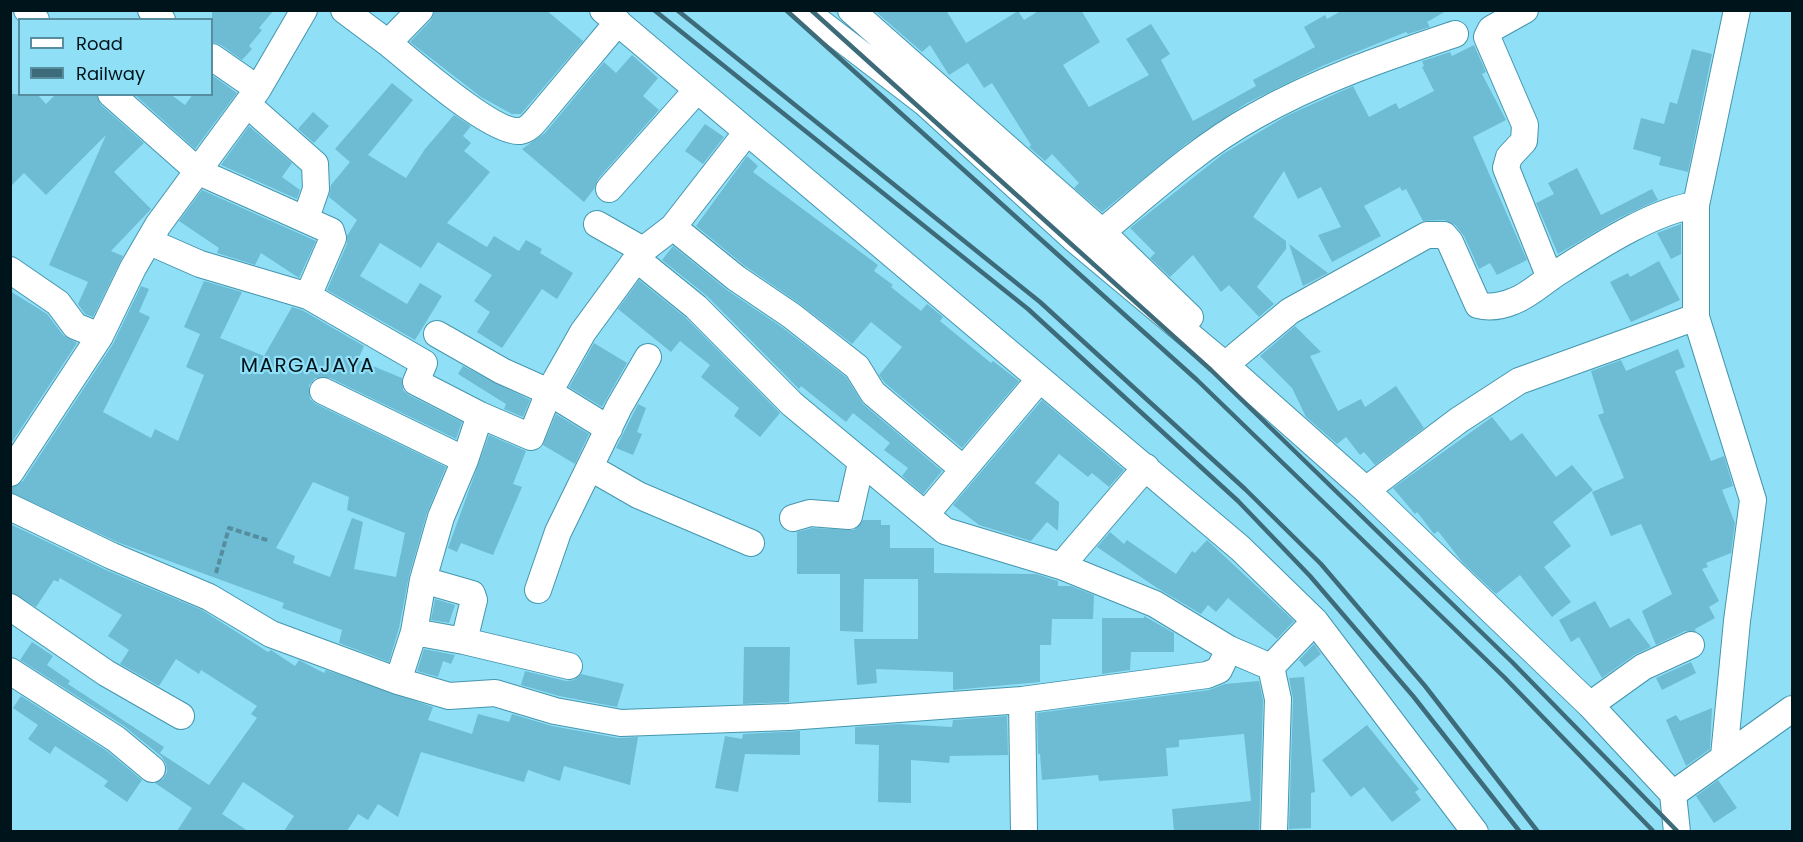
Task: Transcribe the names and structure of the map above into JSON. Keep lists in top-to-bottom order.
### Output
{
  "districts": ["MARGAJAYA"],
  "legend": ["Road", "Railway"]
}
